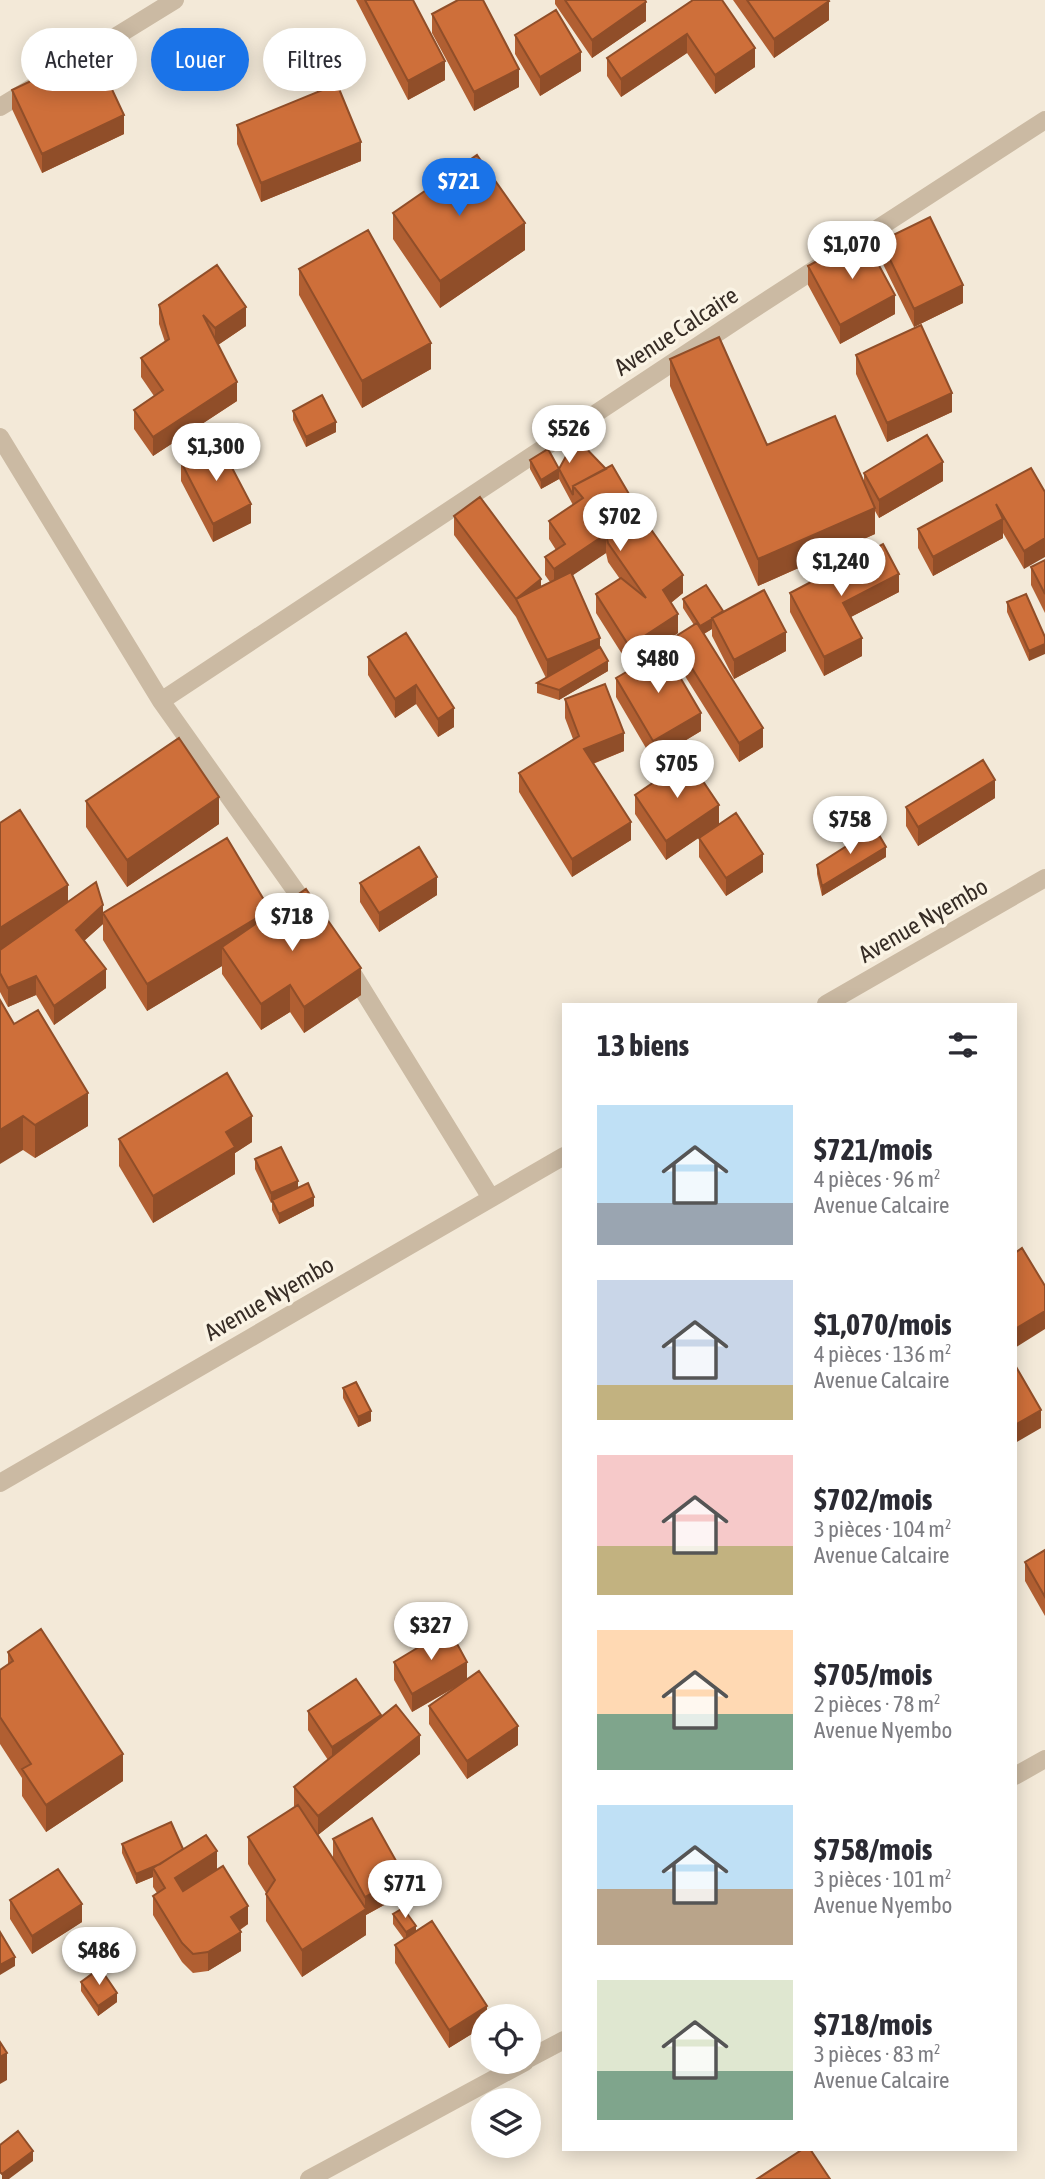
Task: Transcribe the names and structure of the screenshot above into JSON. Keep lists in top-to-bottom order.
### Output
{
  "streets": {
    "street": ["Avenue Calcaire", "Avenue Nyembo"]
  },
  "page": {
    "chip": ["Acheter", "Louer", "Filtres"],
    "price": [
      "$721",
      "$1,070",
      "$526",
      "$1,300",
      "$702",
      "$1,240",
      "$480",
      "$705",
      "$758",
      "$718",
      "$327",
      "$771",
      "$486"
    ],
    "heading": "13 biens",
    "list": [
      {
        "name": "$721/mois",
        "note": "4 pièces · 96 m² · Avenue Calcaire"
      },
      {
        "name": "$1,070/mois",
        "note": "4 pièces · 136 m² · Avenue Calcaire"
      },
      {
        "name": "$702/mois",
        "note": "3 pièces · 104 m² · Avenue Calcaire"
      },
      {
        "name": "$705/mois",
        "note": "2 pièces · 78 m² · Avenue Nyembo"
      },
      {
        "name": "$758/mois",
        "note": "3 pièces · 101 m² · Avenue Nyembo"
      },
      {
        "name": "$718/mois",
        "note": "3 pièces · 83 m² · Avenue Calcaire"
      }
    ]
  }
}
